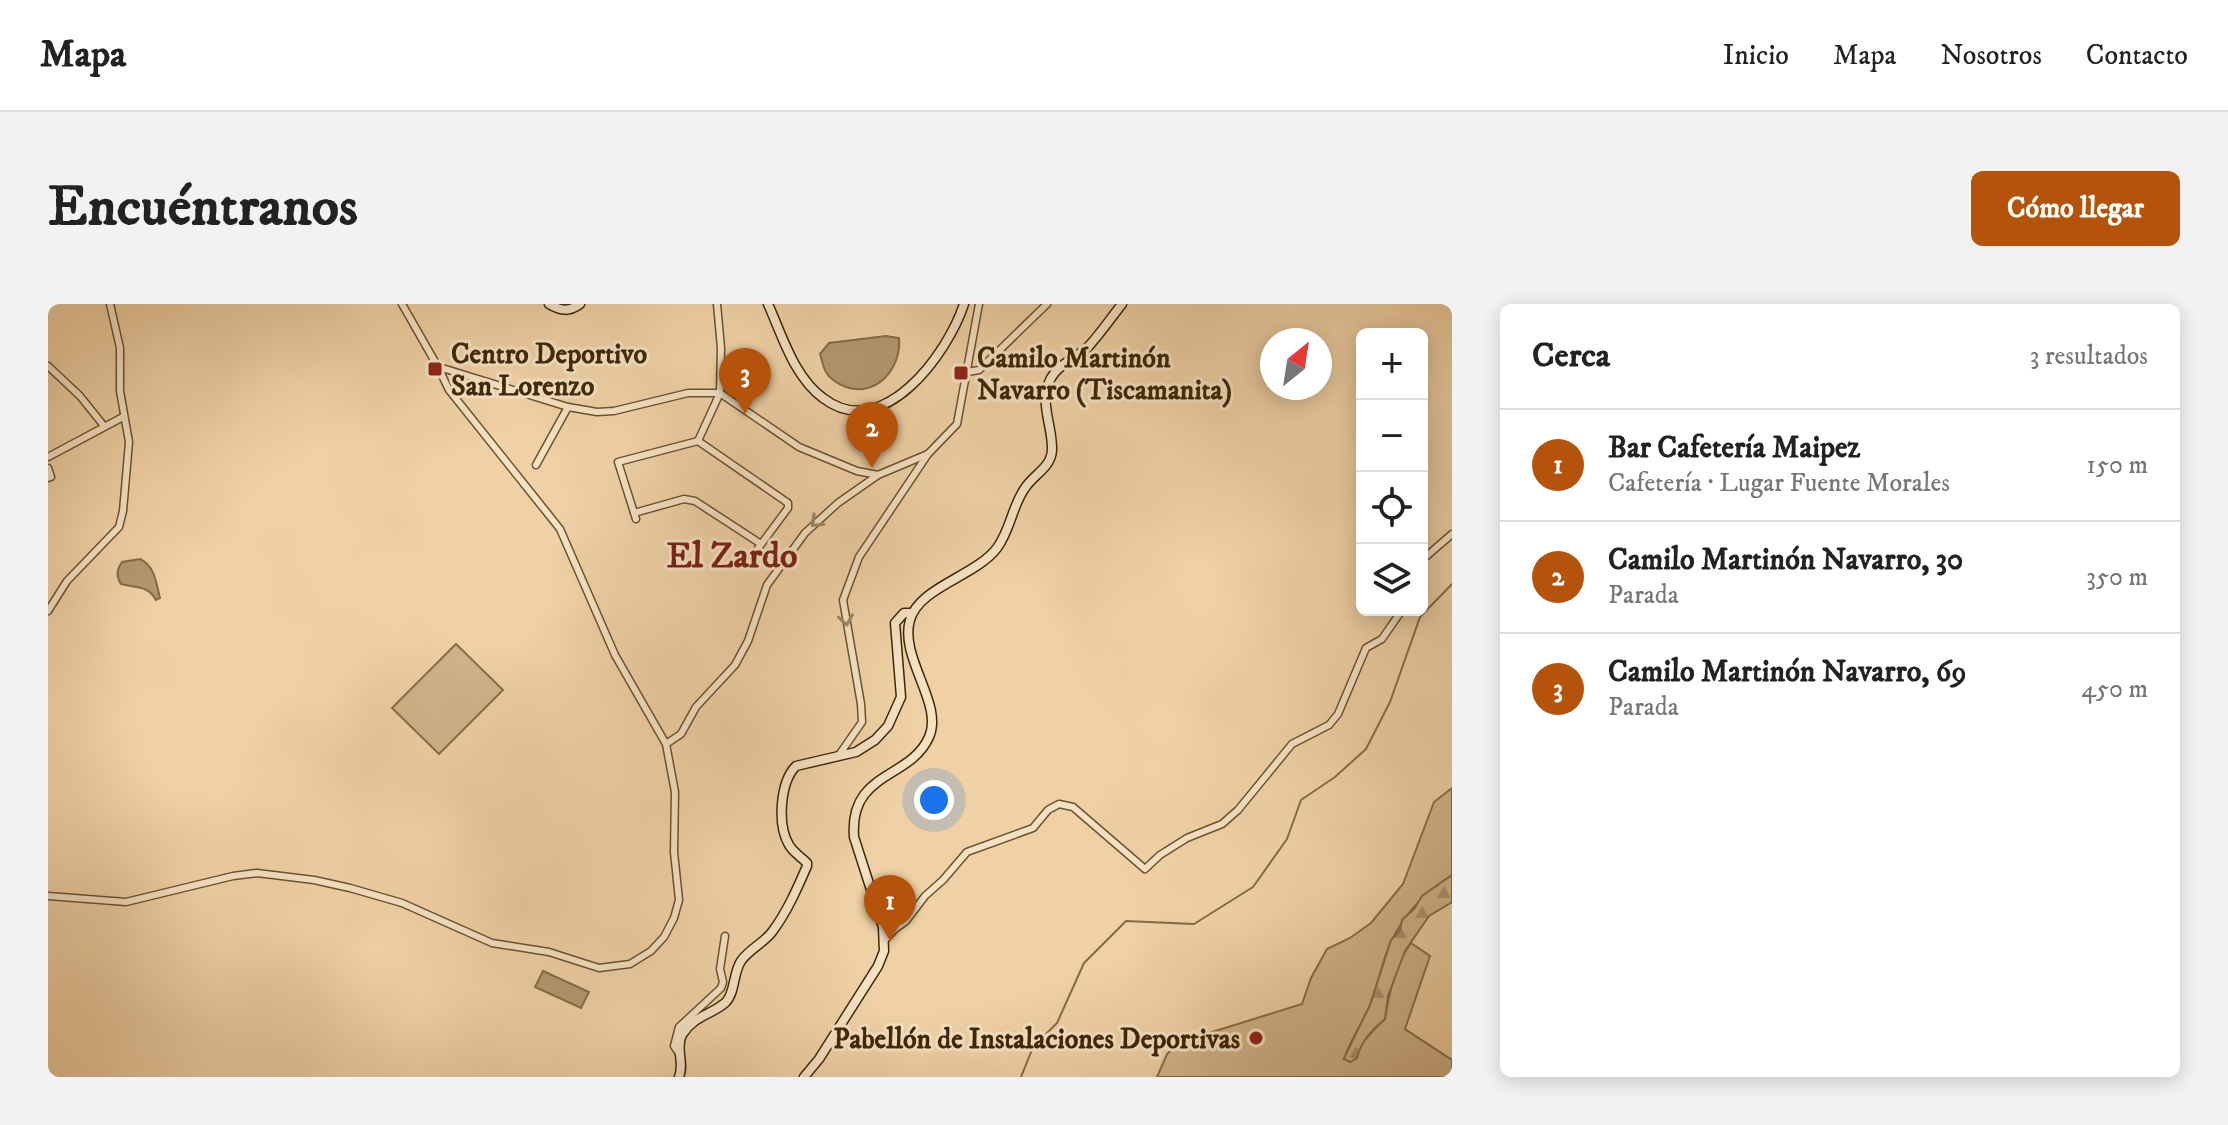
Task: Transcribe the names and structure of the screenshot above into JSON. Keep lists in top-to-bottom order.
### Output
{
  "districts": ["El Zardo"],
  "places": {
    "transit": ["Centro Deportivo San Lorenzo", "Camilo Martinón Navarro (Tiscamanita)"],
    "other": ["Pabellón de Instalaciones Deportivas"]
  },
  "north": "top right",
  "page": {
    "header": "Mapa",
    "nav": [
      "Inicio",
      "Mapa",
      "Nosotros",
      "Contacto"
    ],
    "buttons": "Cómo llegar",
    "title": "Encuéntranos",
    "heading": ["Cerca", "3 resultados"],
    "map_buttons": ["+", "−"],
    "pins": ["3", "2", "1"],
    "list": [
      {
        "mark": "1",
        "name": "Bar Cafetería Maipez",
        "note": "Cafetería · Lugar Fuente Morales",
        "value": "150 m"
      },
      {
        "mark": "2",
        "name": "Camilo Martinón Navarro, 30",
        "note": "Parada",
        "value": "350 m"
      },
      {
        "mark": "3",
        "name": "Camilo Martinón Navarro, 69",
        "note": "Parada",
        "value": "450 m"
      }
    ]
  }
}
